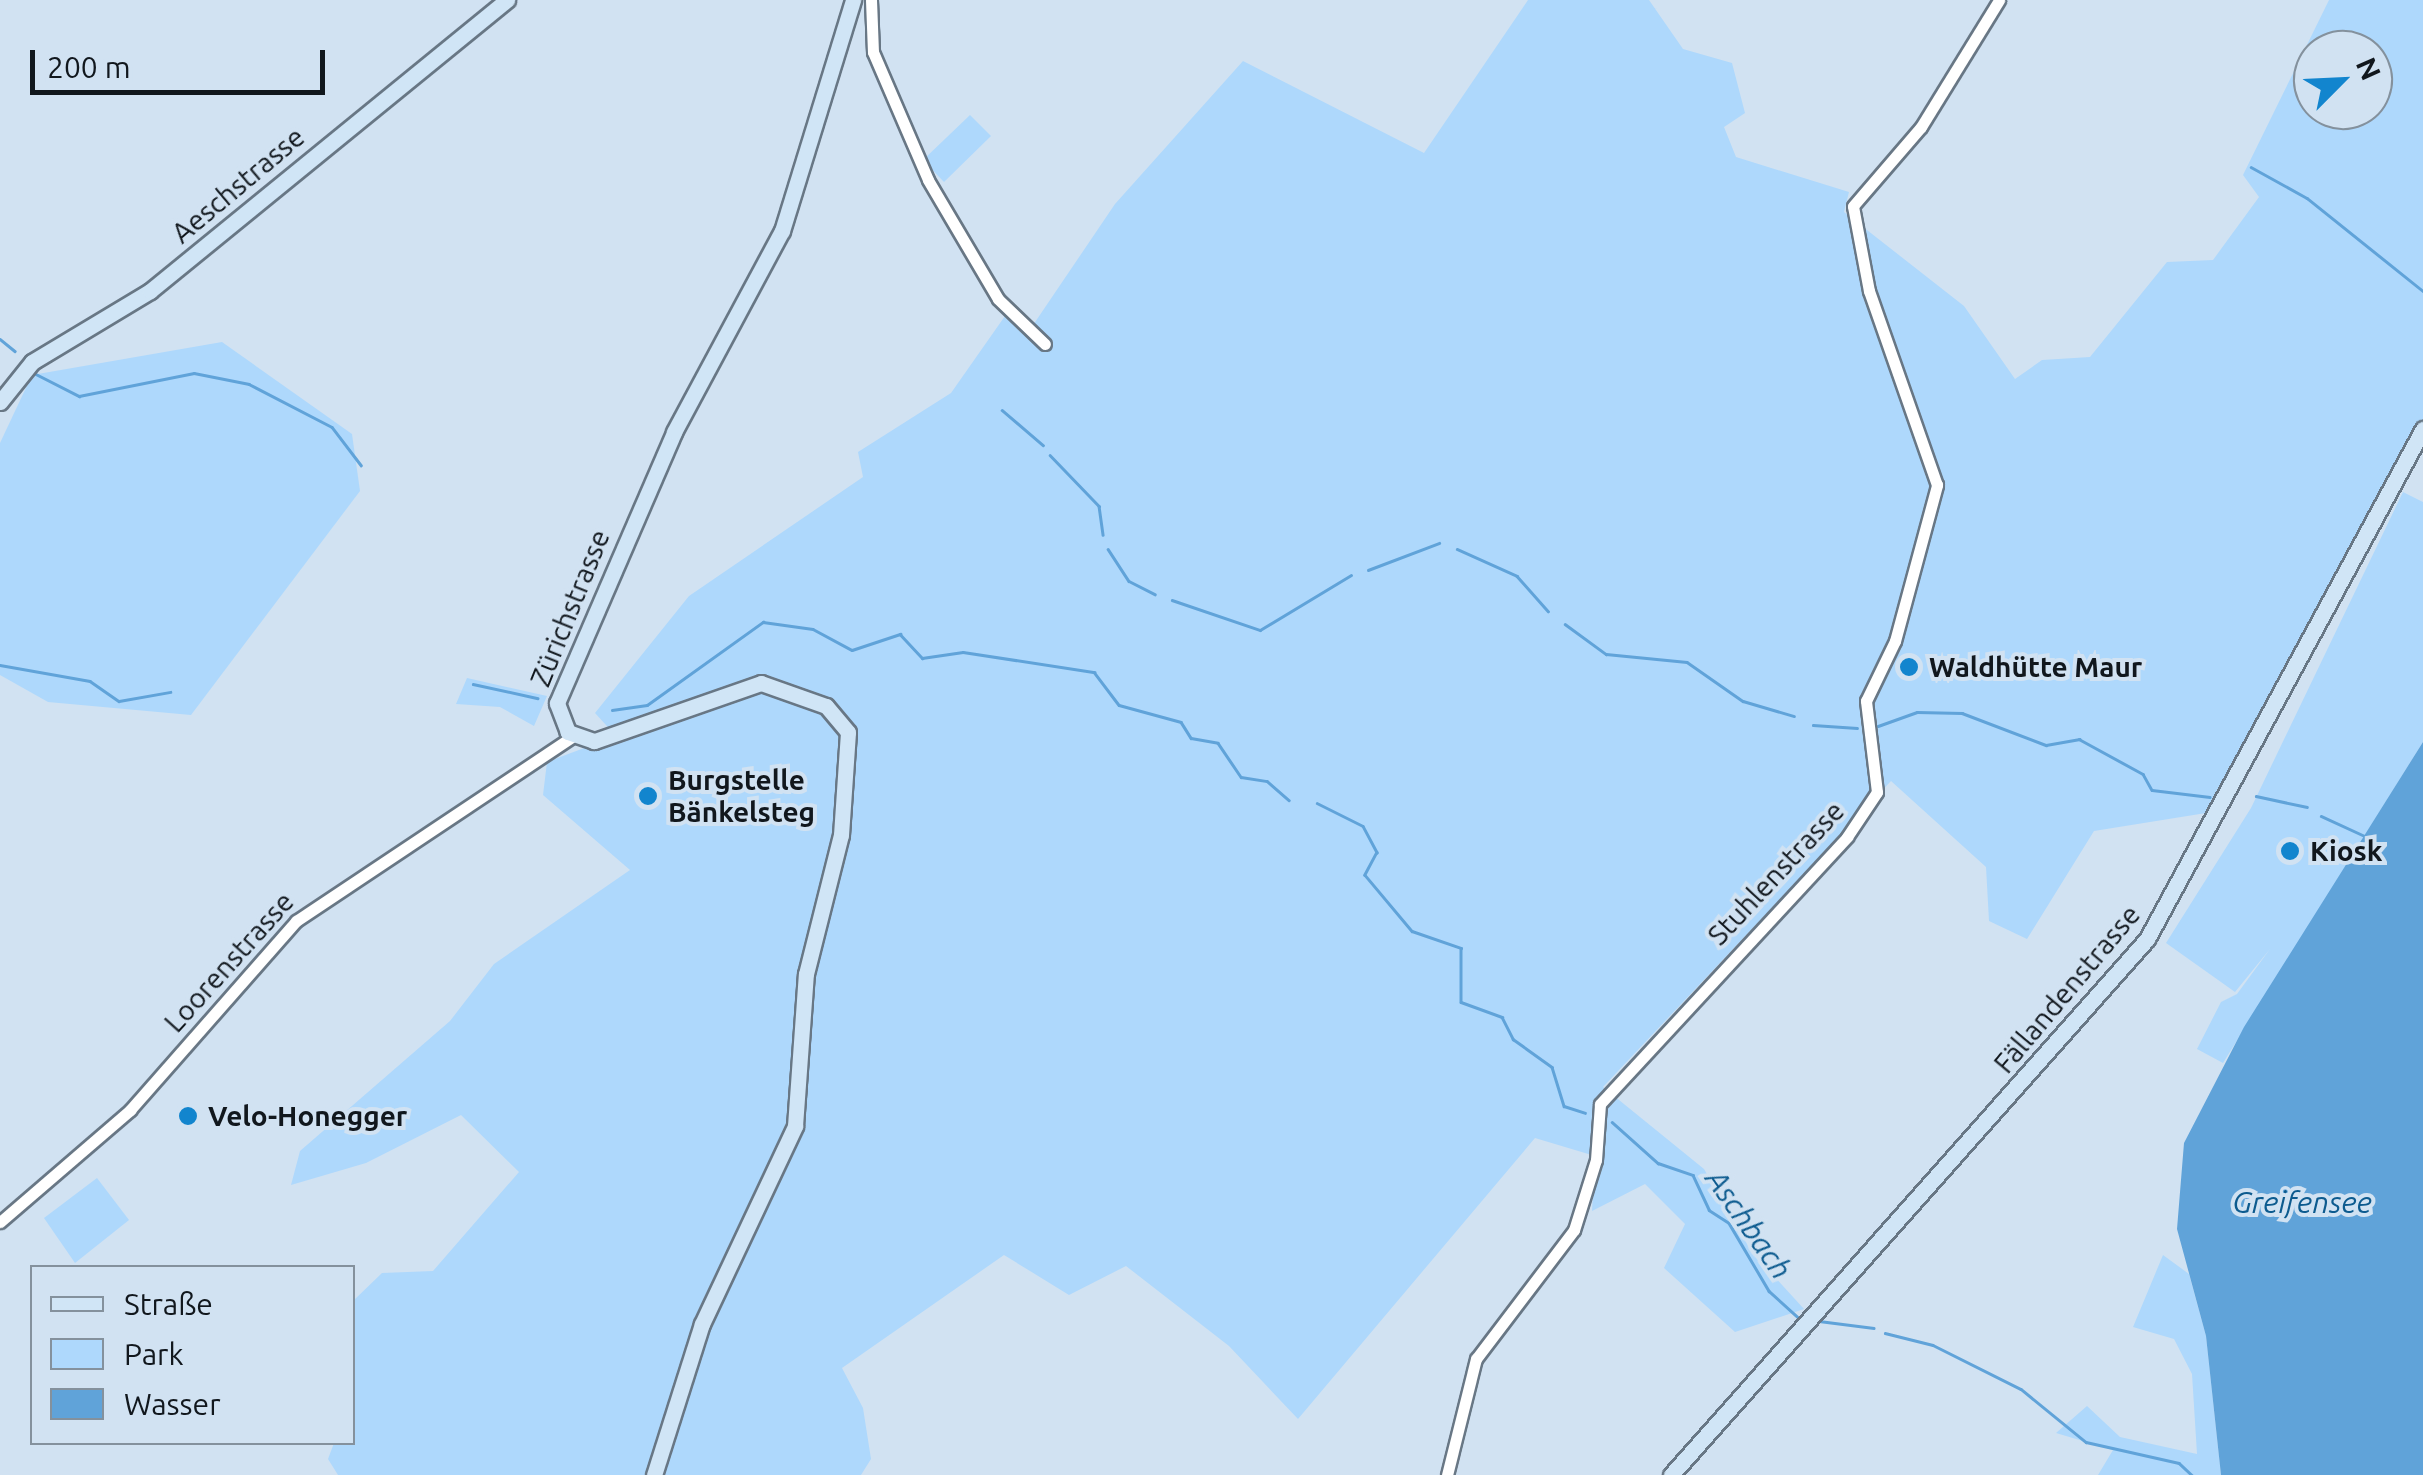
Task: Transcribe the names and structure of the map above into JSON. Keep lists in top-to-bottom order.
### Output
{
  "streets": {
    "street": [
      "Aeschstrasse",
      "Zürichstrasse",
      "Stuhlenstrasse",
      "Loorenstrasse",
      "Fällandenstrasse"
    ]
  },
  "crossings": [
    ["Zürichstrasse", "Loorenstrasse"]
  ],
  "water": ["Greifensee", "Aschbach"],
  "places": [
    "Waldhütte Maur",
    "Burgstelle Bänkelsteg",
    "Kiosk",
    "Velo-Honegger"
  ],
  "legend": ["Straße", "Park", "Wasser"],
  "scale_bar": "200 m",
  "north": "top right"
}
